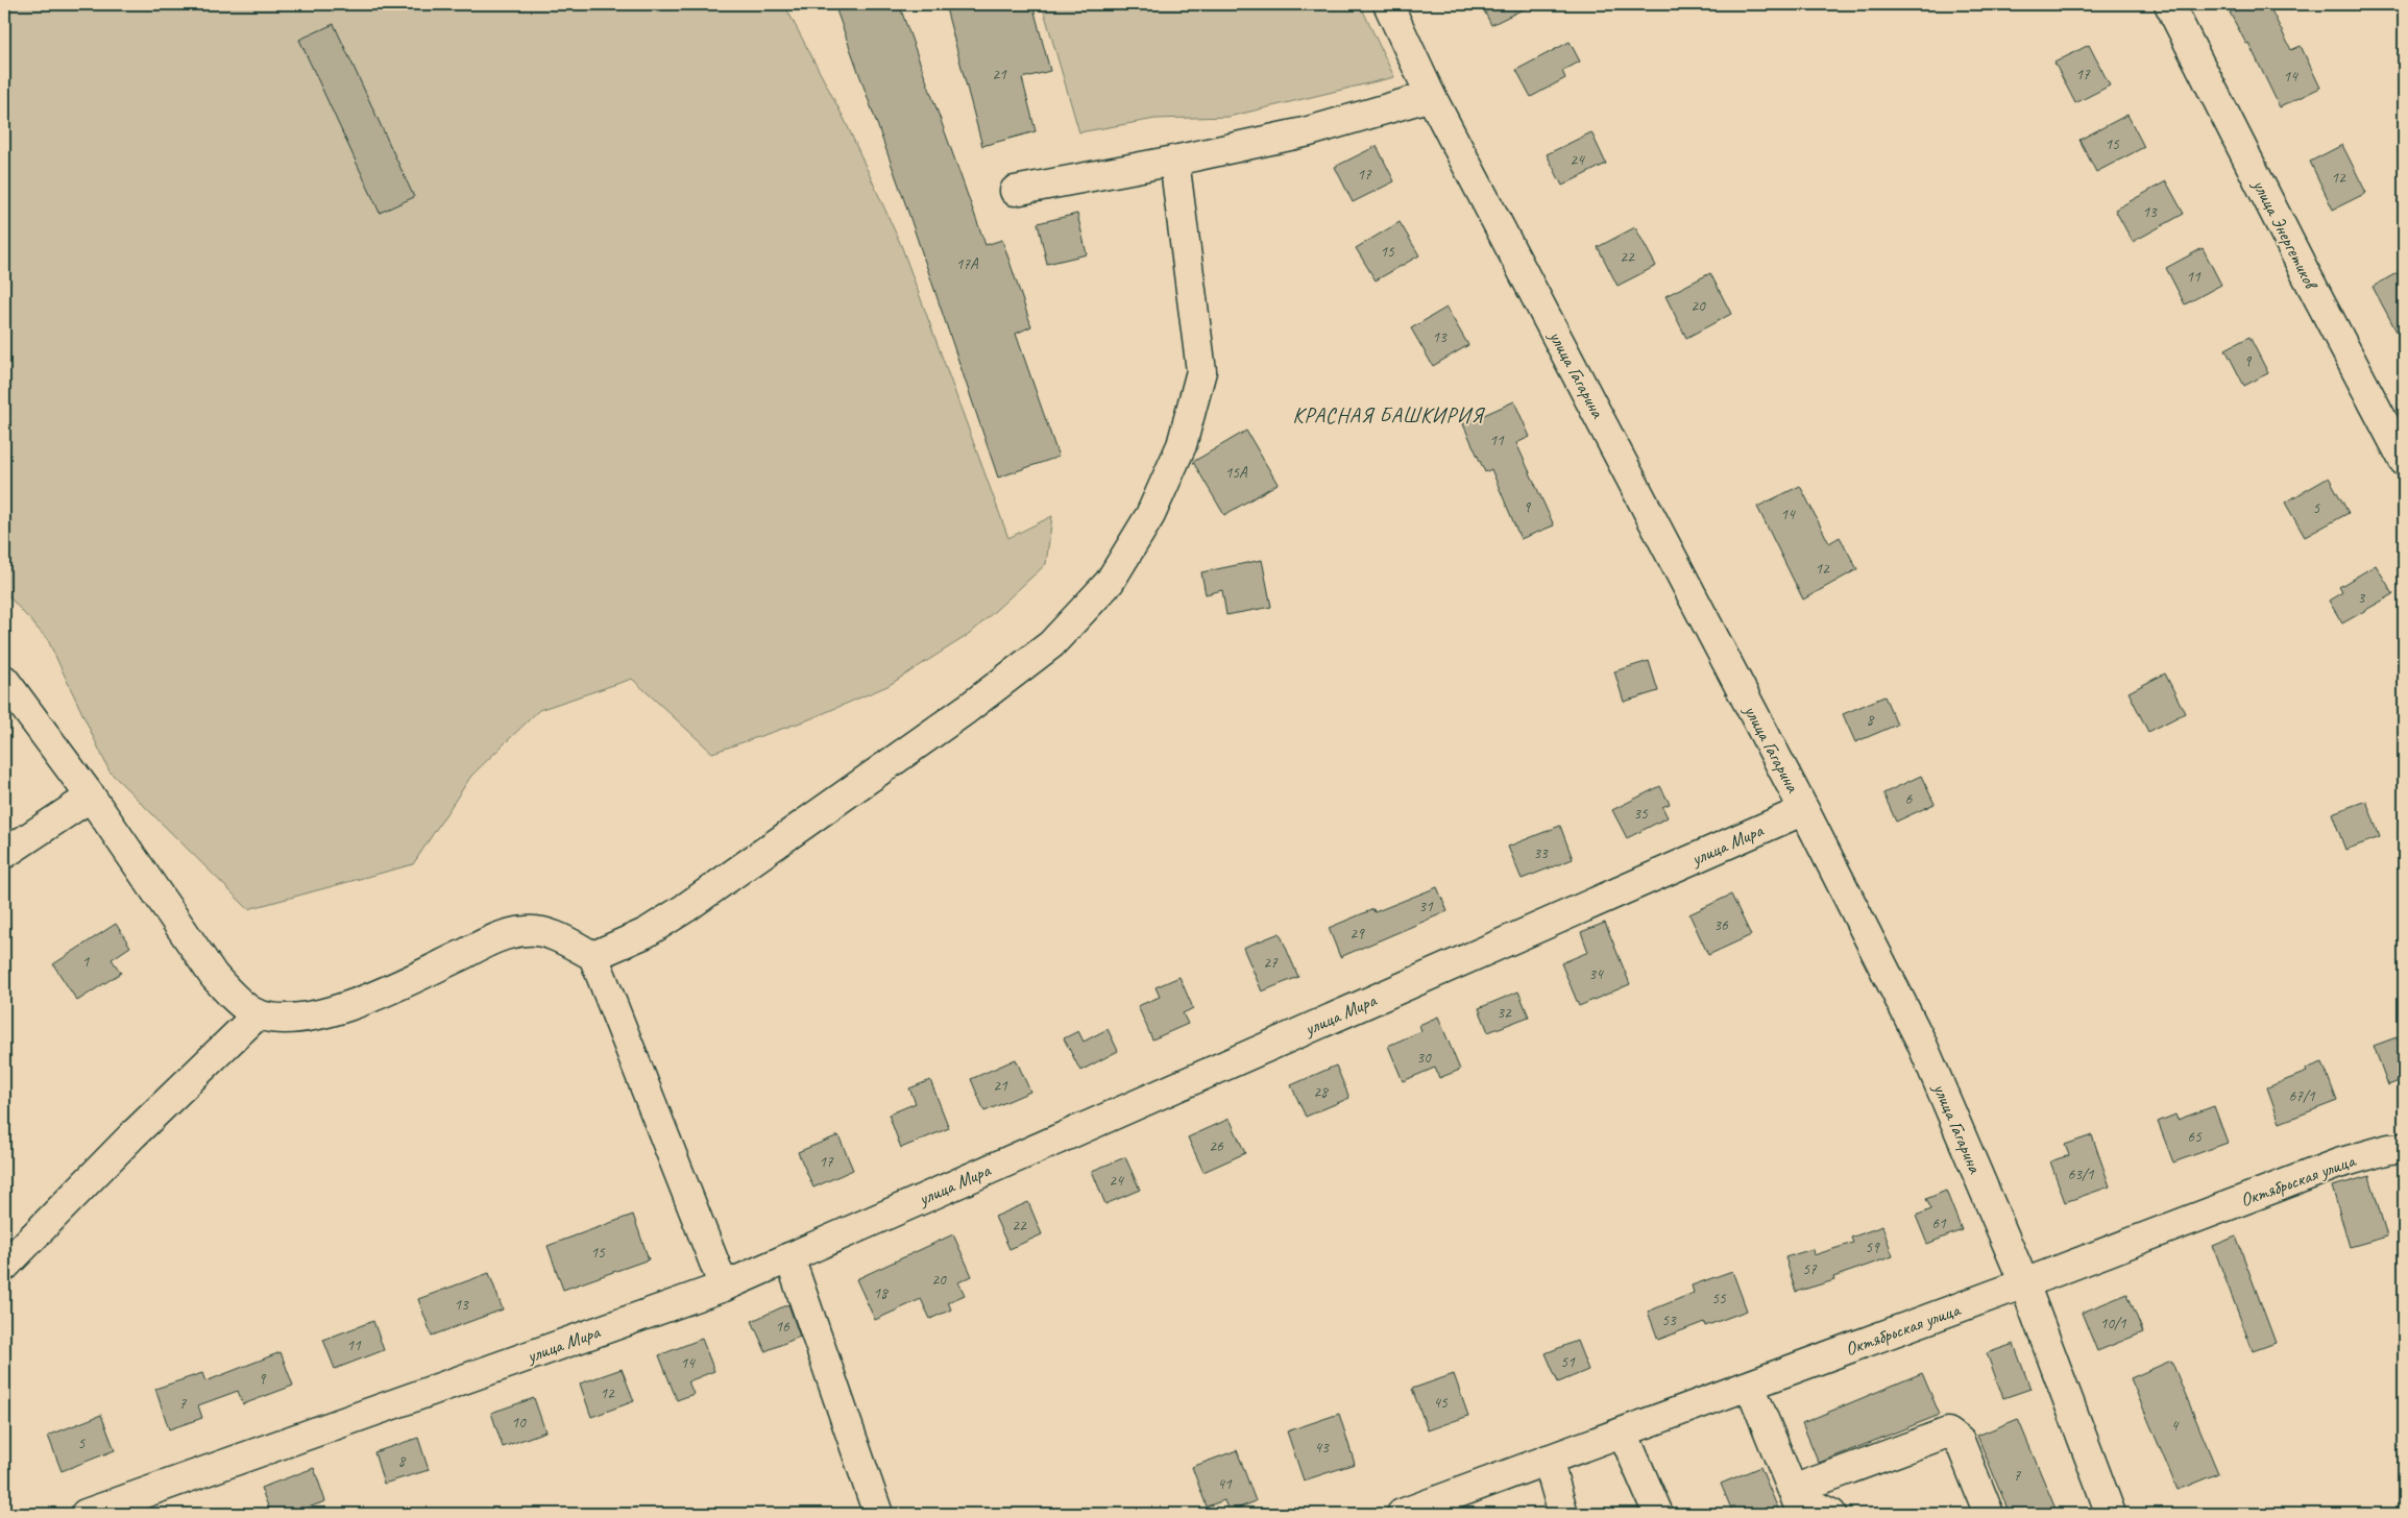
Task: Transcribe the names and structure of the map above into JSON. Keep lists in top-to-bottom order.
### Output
{
  "streets": {
    "street": [
      "улица Энергетиков",
      "улица Гагарина",
      "улица Мира",
      "Октябрьская улица"
    ]
  },
  "crossings": [
    ["улица Гагарина", "улица Мира"],
    ["улица Гагарина", "Октябрьская улица"]
  ],
  "districts": ["КРАСНАЯ БАШКИРИЯ"],
  "house_numbers": [
    "21",
    "17",
    "14",
    "15",
    "24",
    "17",
    "12",
    "13",
    "15",
    "22",
    "17А",
    "11",
    "20",
    "13",
    "9",
    "11",
    "15А",
    "9",
    "5",
    "14",
    "12",
    "3",
    "8",
    "6",
    "35",
    "33",
    "31",
    "36",
    "29",
    "1",
    "27",
    "34",
    "32",
    "30",
    "21",
    "28",
    "67/1",
    "65",
    "26",
    "17",
    "63/1",
    "24",
    "61",
    "22",
    "59",
    "15",
    "57",
    "20",
    "18",
    "55",
    "13",
    "53",
    "10/1",
    "16",
    "11",
    "51",
    "14",
    "9",
    "12",
    "45",
    "7",
    "10",
    "4",
    "5",
    "43",
    "8",
    "7",
    "41"
  ]
}
